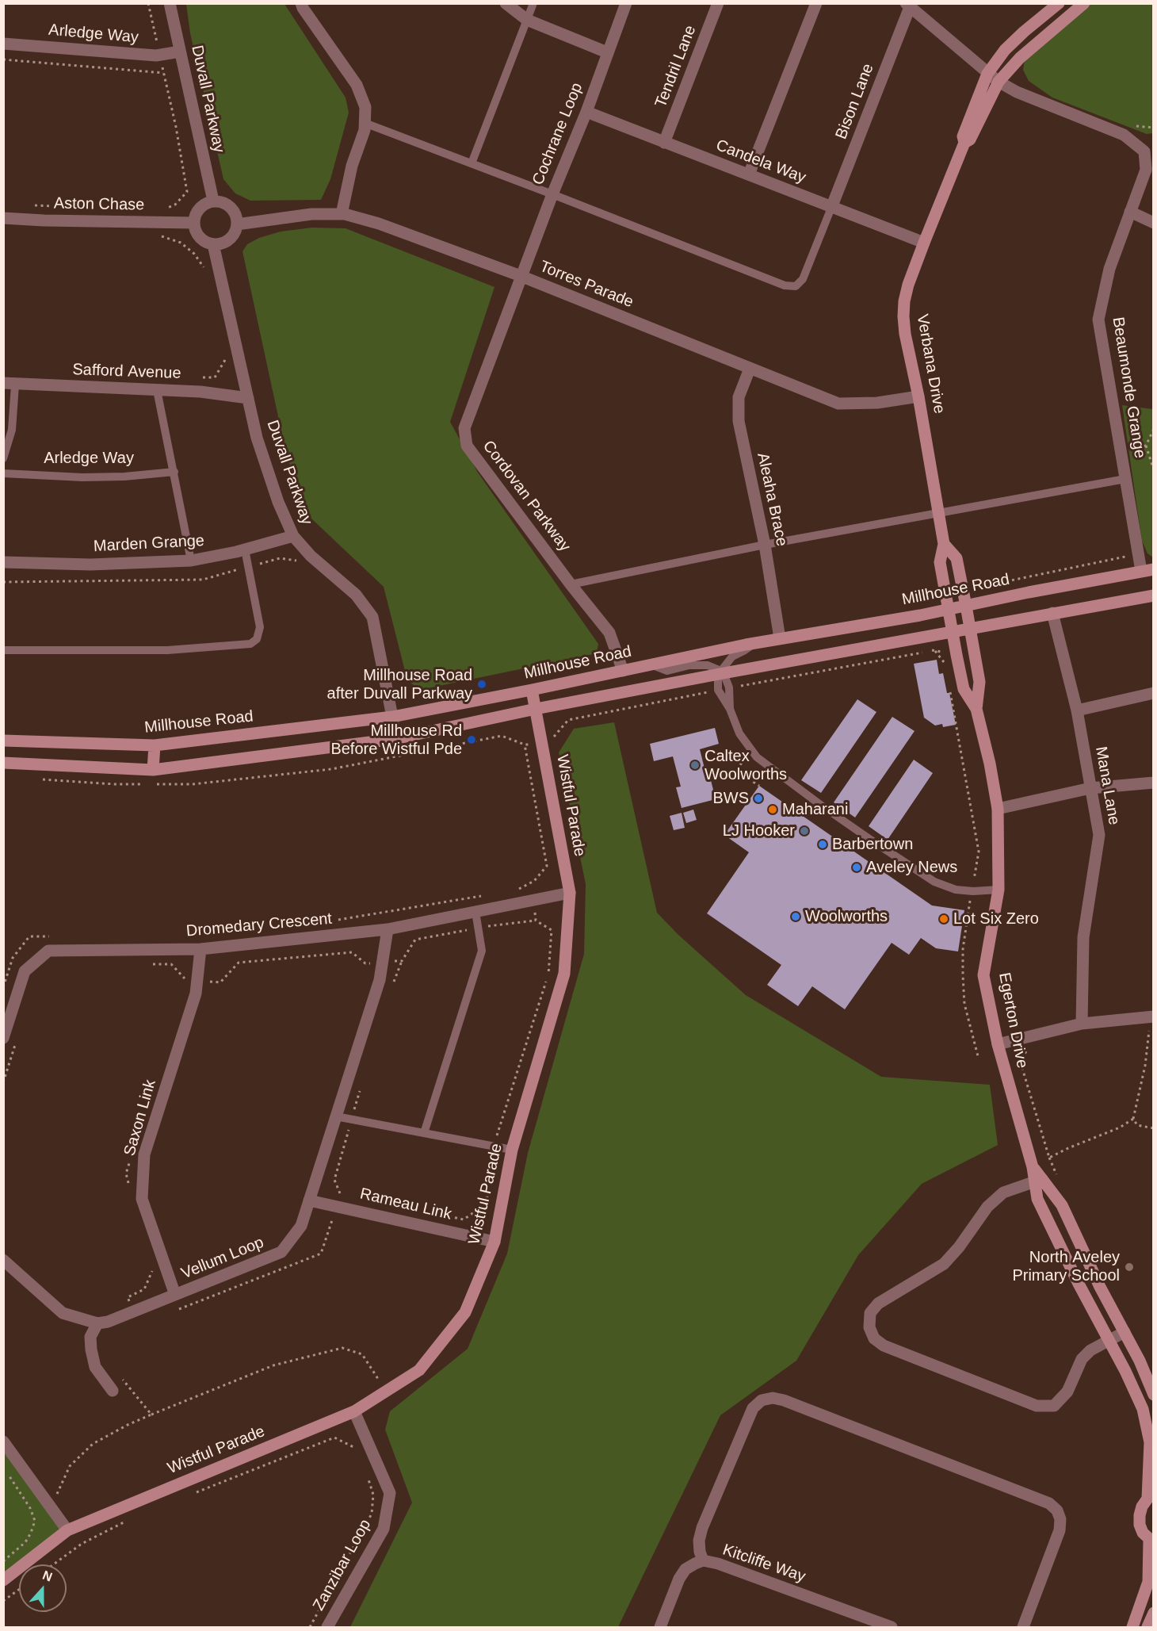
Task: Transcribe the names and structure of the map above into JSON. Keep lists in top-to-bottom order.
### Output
{
  "streets": {
    "street": [
      "Arledge Way",
      "Tendril Lane",
      "Duvall Parkway",
      "Bison Lane",
      "Cochrane Loop",
      "Candela Way",
      "Aston Chase",
      "Torres Parade",
      "Verbana Drive",
      "Safford Avenue",
      "Beaumonde Grange",
      "Cordovan Parkway",
      "Aleaha Brace",
      "Marden Grange",
      "Millhouse Road",
      "Mana Lane",
      "Wistful Parade",
      "Dromedary Crescent",
      "Egerton Drive",
      "Saxon Link",
      "Rameau Link",
      "Vellum Loop",
      "Kitcliffe Way",
      "Zanzibar Loop"
    ]
  },
  "crossings": [
    ["Arledge Way", "Duvall Parkway"],
    ["Tendril Lane", "Candela Way"],
    ["Duvall Parkway", "Aston Chase"],
    ["Duvall Parkway", "Torres Parade"],
    ["Duvall Parkway", "Safford Avenue"],
    ["Duvall Parkway", "Marden Grange"],
    ["Duvall Parkway", "Millhouse Road"],
    ["Bison Lane", "Candela Way"],
    ["Bison Lane", "Beaumonde Grange"],
    ["Cochrane Loop", "Candela Way"],
    ["Cochrane Loop", "Torres Parade"],
    ["Cochrane Loop", "Cordovan Parkway"],
    ["Candela Way", "Verbana Drive"],
    ["Aston Chase", "Torres Parade"],
    ["Torres Parade", "Verbana Drive"],
    ["Torres Parade", "Cordovan Parkway"],
    ["Torres Parade", "Aleaha Brace"],
    ["Verbana Drive", "Beaumonde Grange"],
    ["Verbana Drive", "Millhouse Road"],
    ["Verbana Drive", "Egerton Drive"],
    ["Beaumonde Grange", "Millhouse Road"],
    ["Cordovan Parkway", "Millhouse Road"],
    ["Aleaha Brace", "Millhouse Road"],
    ["Millhouse Road", "Wistful Parade"],
    ["Wistful Parade", "Dromedary Crescent"],
    ["Wistful Parade", "Rameau Link"],
    ["Wistful Parade", "Zanzibar Loop"],
    ["Dromedary Crescent", "Saxon Link"],
    ["Dromedary Crescent", "Vellum Loop"],
    ["Saxon Link", "Vellum Loop"],
    ["Rameau Link", "Vellum Loop"]
  ],
  "places": [
    "Millhouse Road after Duvall Parkway",
    "Millhouse Rd Before Wistful Pde",
    "Caltex Woolworths",
    "BWS",
    "Maharani",
    "LJ Hooker",
    "Barbertown",
    "Aveley News",
    "Woolworths",
    "Lot Six Zero",
    "North Aveley Primary School"
  ],
  "north": "top"
}
